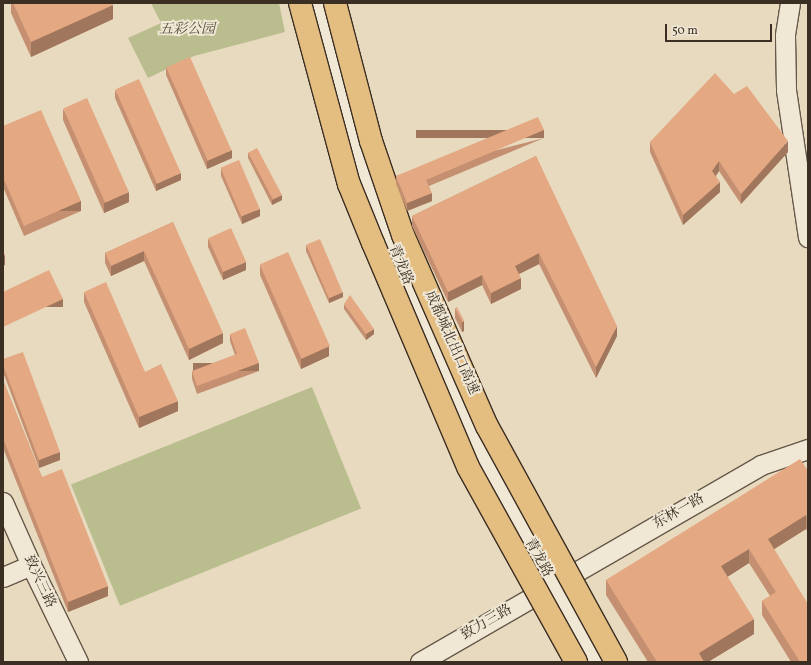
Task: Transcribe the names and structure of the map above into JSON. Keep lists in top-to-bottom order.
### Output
{
  "streets": {
    "highway": ["成都城北出口高速"],
    "street": [
      "青龙路",
      "东林一路",
      "致兴三路",
      "致力三路"
    ]
  },
  "crossings": [
    ["青龙路", "东林一路"],
    ["青龙路", "致力三路"],
    ["东林一路", "致力三路"]
  ],
  "parks": ["五彩公园"],
  "scale_bar": "50 m"
}
